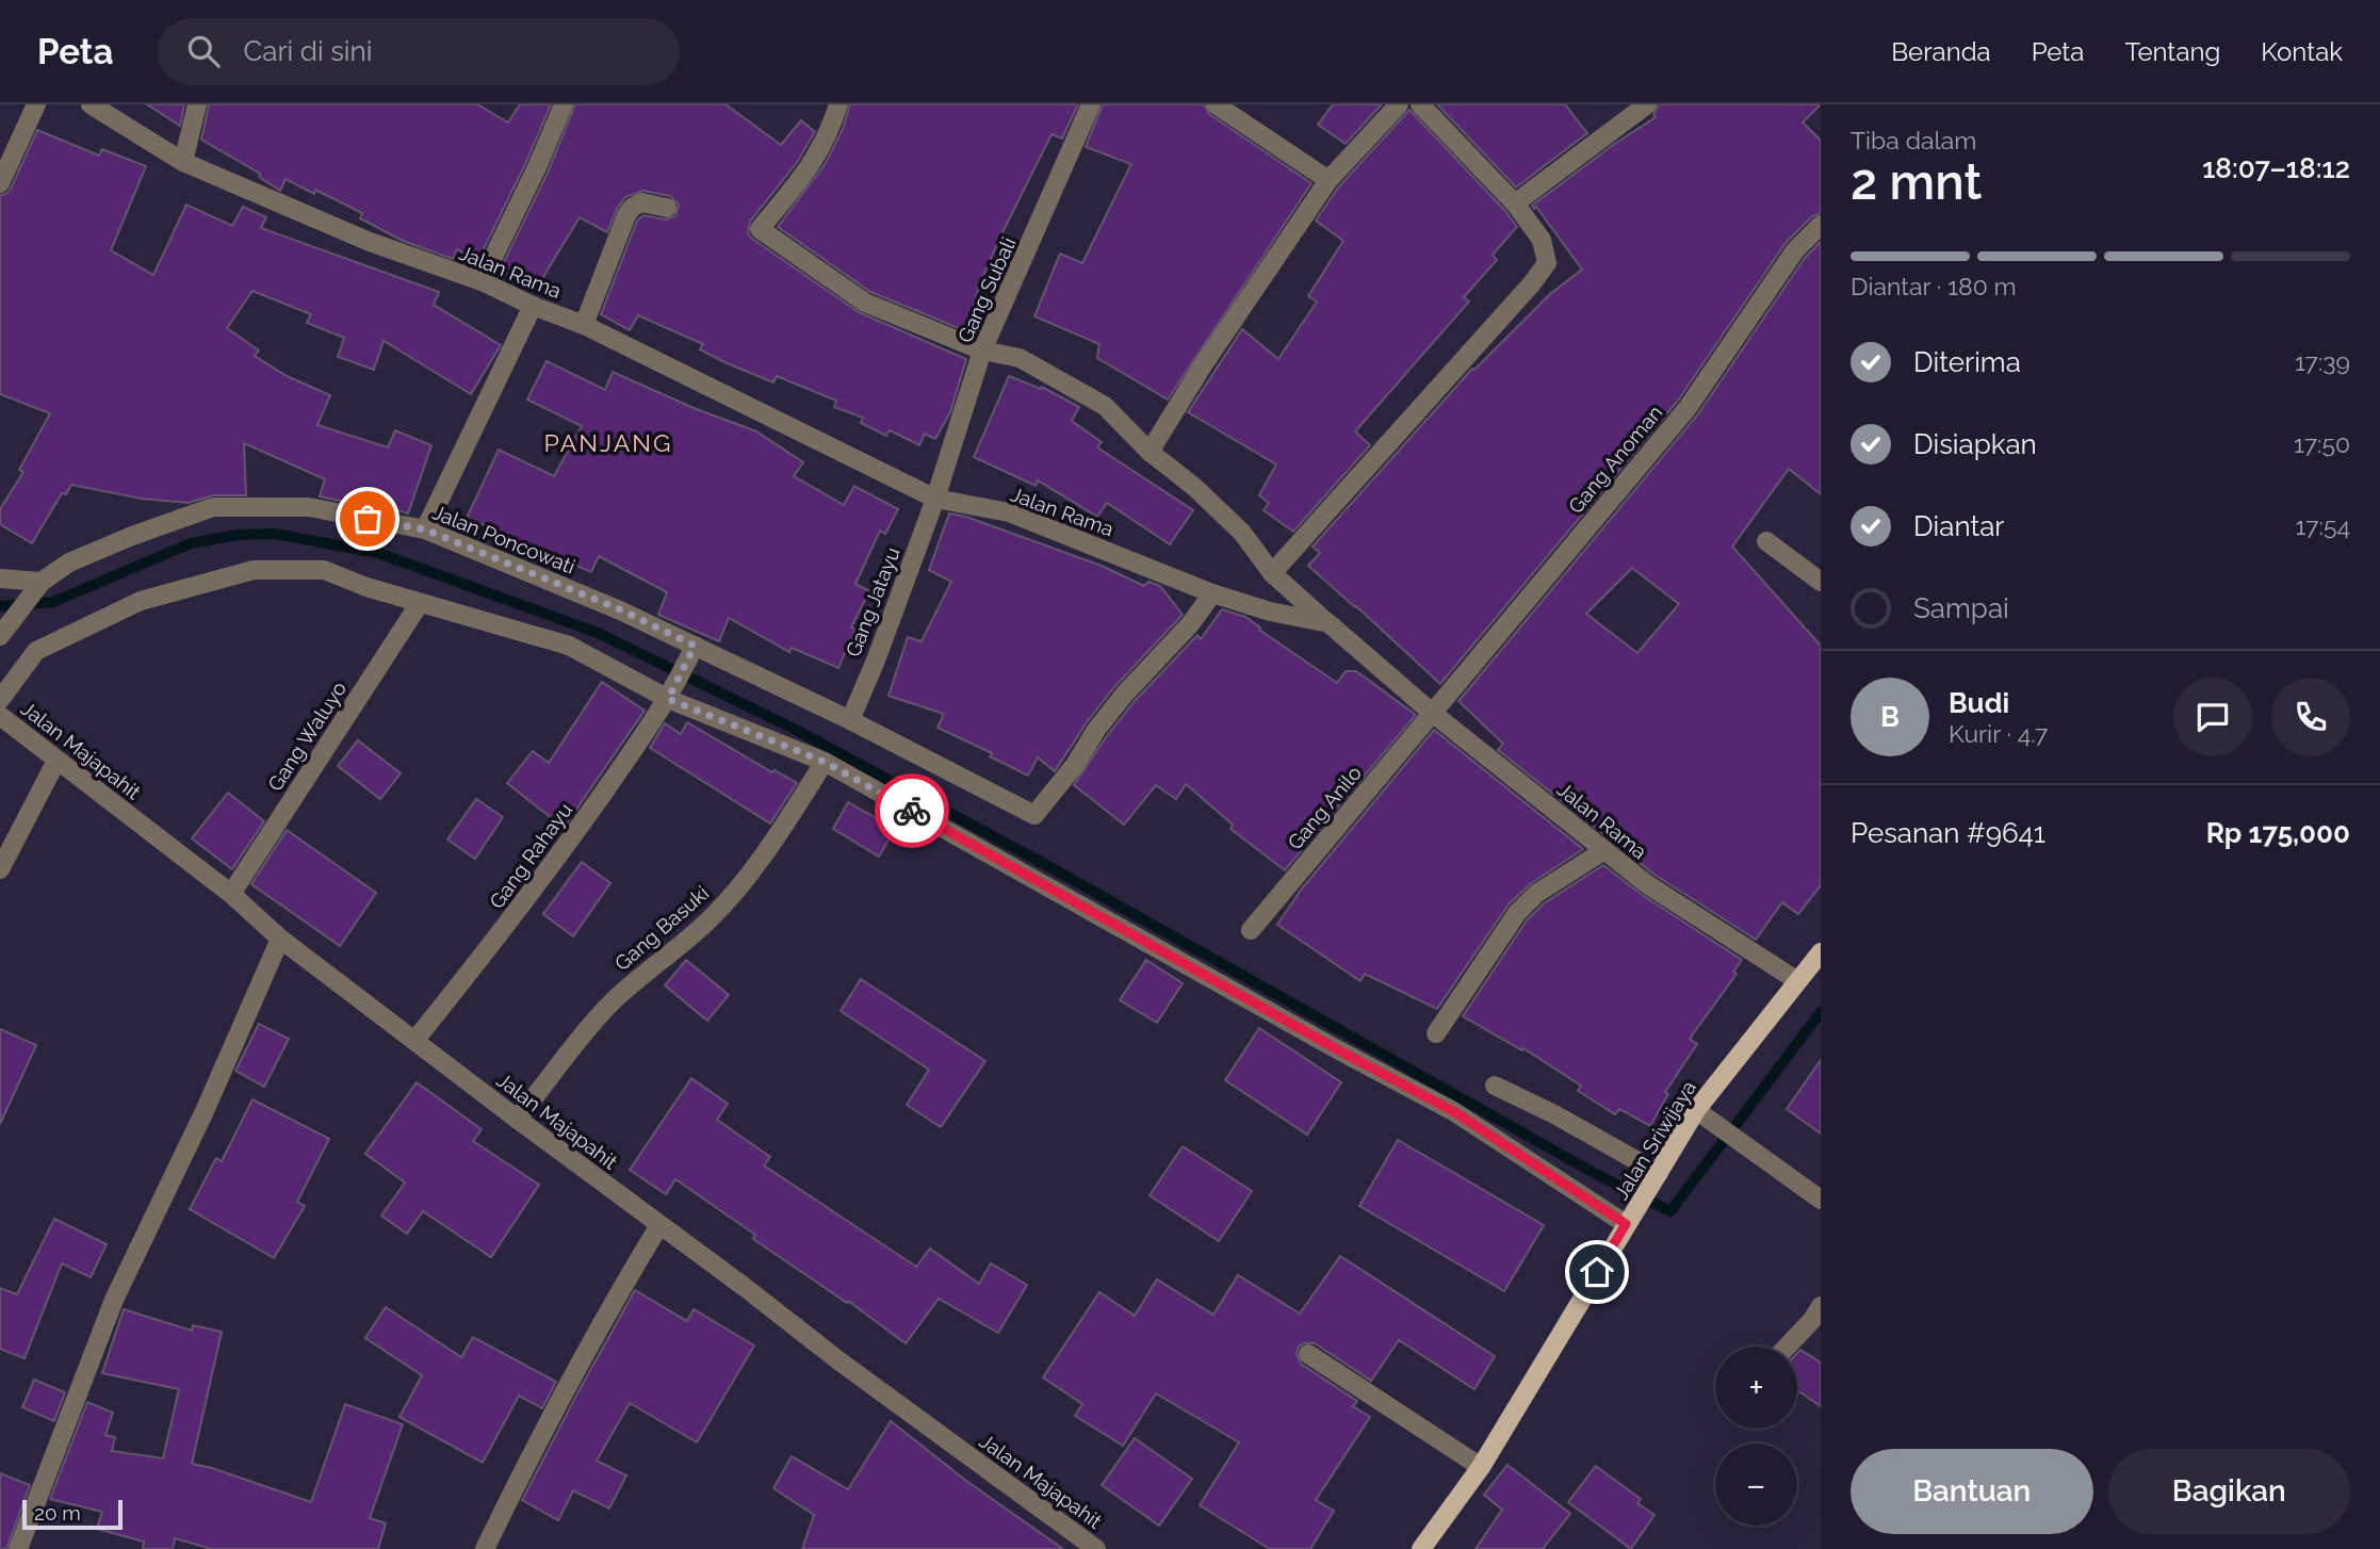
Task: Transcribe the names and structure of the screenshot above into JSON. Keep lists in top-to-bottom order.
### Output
{
  "streets": {
    "main road": ["Jalan Sriwijaya"],
    "street": [
      "Jalan Rama",
      "Gang Subali",
      "Gang Anoman",
      "Jalan Poncowati",
      "Gang Jatayu",
      "Gang Waluyo",
      "Jalan Majapahit",
      "Gang Anilo",
      "Gang Rahayu",
      "Gang Basuki"
    ]
  },
  "crossings": [
    ["Jalan Rama", "Gang Subali"],
    ["Jalan Rama", "Gang Anoman"],
    ["Jalan Rama", "Jalan Poncowati"],
    ["Jalan Rama", "Gang Jatayu"],
    ["Jalan Rama", "Gang Anilo"],
    ["Jalan Rama", "Jalan Sriwijaya"],
    ["Gang Subali", "Gang Jatayu"],
    ["Gang Anoman", "Gang Anilo"],
    ["Jalan Poncowati", "Gang Jatayu"],
    ["Jalan Poncowati", "Gang Rahayu"],
    ["Gang Waluyo", "Jalan Majapahit"],
    ["Jalan Majapahit", "Gang Rahayu"],
    ["Jalan Majapahit", "Gang Basuki"]
  ],
  "districts": ["PANJANG"],
  "scale_bar": "20 m",
  "page": {
    "header": "Peta",
    "search": "Cari di sini",
    "nav": [
      "Beranda",
      "Peta",
      "Tentang",
      "Kontak"
    ],
    "heading": ["2 mnt", "Tiba dalam", "18:07–18:12"],
    "panel": [
      "Budi",
      "Kurir · 4.7",
      "Pesanan #9641",
      "Rp 175,000"
    ],
    "bar": "Diantar · 180 m",
    "list": [
      ["Diterima", "17:39"],
      ["Disiapkan", "17:50"],
      ["Diantar", "17:54"],
      "Sampai"
    ],
    "round": "B",
    "map_buttons": ["+", "−"],
    "buttons": ["Bantuan", "Bagikan"],
    "scale": "20 m"
  }
}
